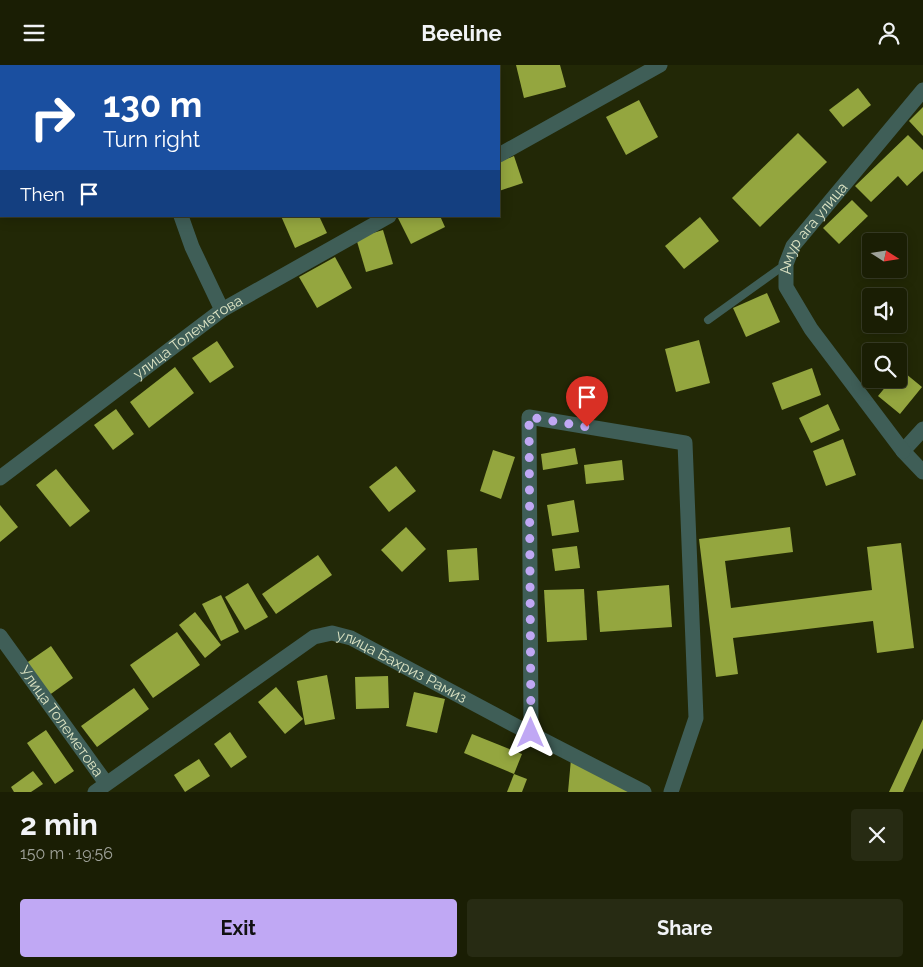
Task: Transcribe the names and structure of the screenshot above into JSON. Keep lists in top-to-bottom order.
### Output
{
  "streets": {
    "street": [
      "Амур ага улица",
      "улица Толеметова",
      "улица Бахриз Рамиз",
      "Улица Толеметова"
    ]
  },
  "crossings": [
    ["улица Бахриз Рамиз", "Улица Толеметова"]
  ],
  "north": "right",
  "page": {
    "header": "Beeline",
    "turn": ["130 m", "Turn right"],
    "then": "Then",
    "heading": ["2 min", "150 m · 19:56"],
    "buttons": ["Exit", "Share"]
  }
}
